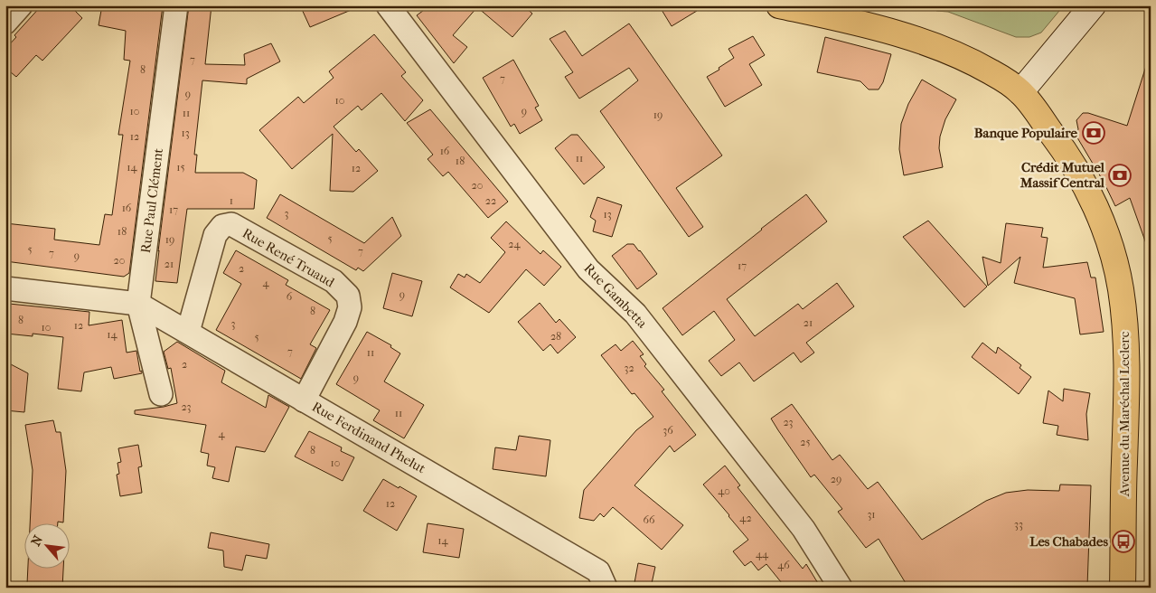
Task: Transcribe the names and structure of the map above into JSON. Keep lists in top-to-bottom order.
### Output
{
  "streets": {
    "main road": ["Avenue du Maréchal Leclerc"],
    "street": [
      "Rue Paul Clément",
      "Rue René Truaud",
      "Rue Gambetta",
      "Rue Ferdinand Phelut"
    ]
  },
  "crossings": [
    ["Rue Paul Clément", "Rue Ferdinand Phelut"],
    ["Rue René Truaud", "Rue Ferdinand Phelut"]
  ],
  "places": {
    "bank": ["Banque Populaire", "Crédit Mutuel Massif Central"],
    "bus stop": ["Les Chabades"]
  },
  "house_numbers": [
    "7",
    "8",
    "7",
    "9",
    "10",
    "10",
    "9",
    "11",
    "19",
    "13",
    "12",
    "16",
    "11",
    "18",
    "14",
    "15",
    "12",
    "20",
    "1",
    "22",
    "16",
    "17",
    "3",
    "13",
    "18",
    "5",
    "19",
    "24",
    "5",
    "7",
    "7",
    "9",
    "20",
    "21",
    "17",
    "2",
    "4",
    "9",
    "6",
    "8",
    "8",
    "21",
    "3",
    "12",
    "10",
    "14",
    "28",
    "5",
    "7",
    "11",
    "2",
    "32",
    "9",
    "23",
    "11",
    "23",
    "36",
    "4",
    "25",
    "8",
    "10",
    "29",
    "40",
    "12",
    "31",
    "42",
    "66",
    "33",
    "14",
    "44",
    "46"
  ],
  "north": "top left"
}
